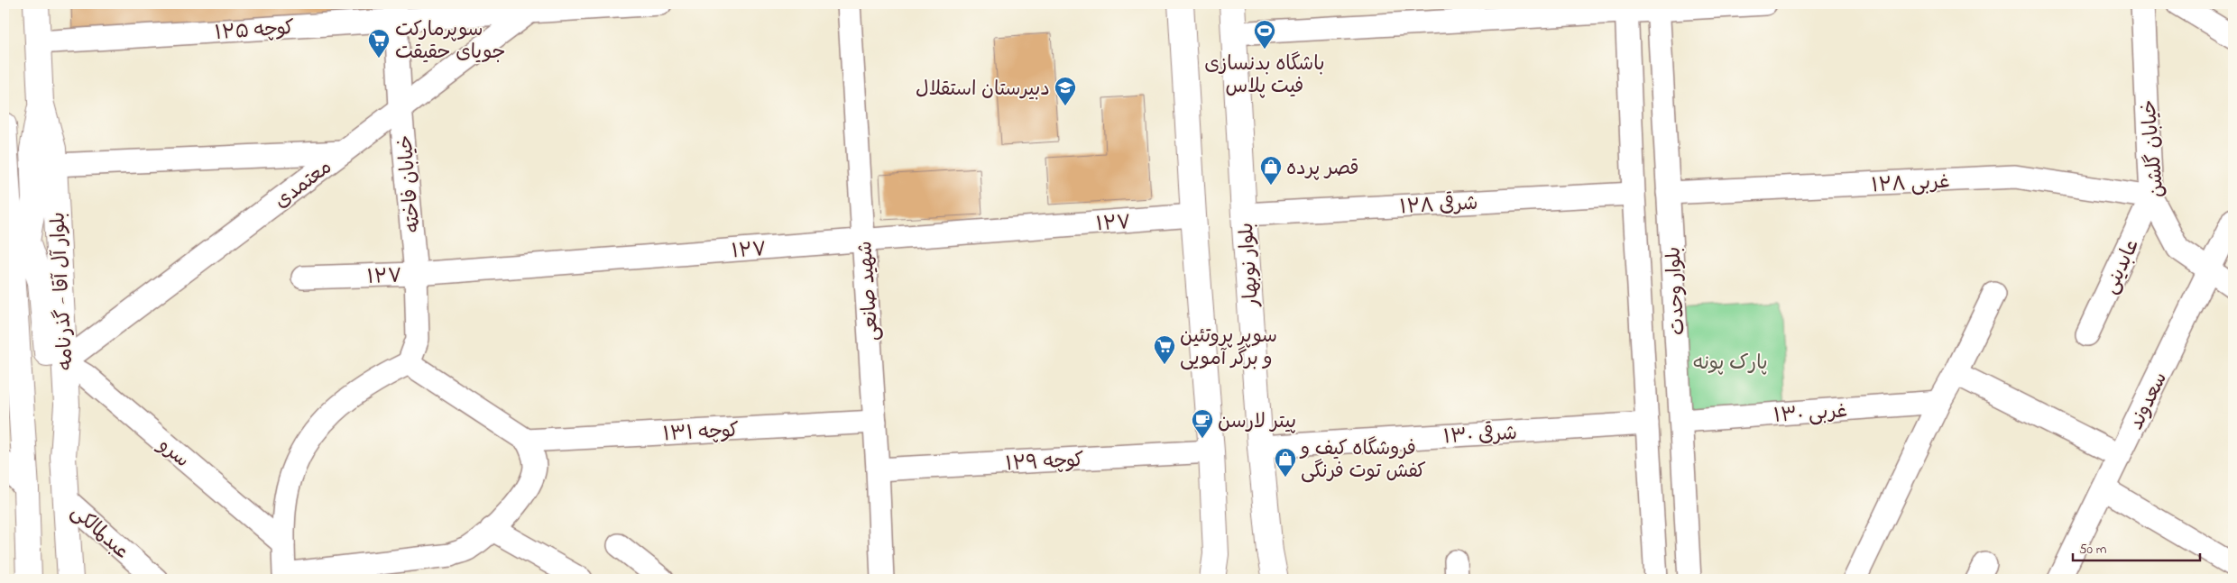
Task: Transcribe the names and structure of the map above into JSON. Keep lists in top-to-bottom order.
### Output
{
  "streets": {
    "main road": ["بلوار نوبهار", "بلوار آل آقا - گذرنامه"],
    "street": [
      "کوچه ۱۲۵",
      "خیابان گلشن",
      "۱۲۸ غربی",
      "معتمدی",
      "خیابان فاخته",
      "۱۲۸ شرقی",
      "۱۲۷",
      "عابدینی",
      "شهید صانعی",
      "بلوار وحدت",
      "سعدوند",
      "۱۳۰ غربی",
      "کوچه ۱۳۱",
      "۱۳۰ شرقی",
      "سرو",
      "کوچه ۱۲۹",
      "عبدلمالکی"
    ]
  },
  "crossings": [
    ["کوچه ۱۲۵", "معتمدی"],
    ["کوچه ۱۲۵", "خیابان فاخته"],
    ["کوچه ۱۲۵", "بلوار آل آقا - گذرنامه"],
    ["خیابان گلشن", "۱۲۸ غربی"],
    ["خیابان گلشن", "عابدینی"],
    ["خیابان گلشن", "سعدوند"],
    ["۱۲۸ غربی", "عابدینی"],
    ["۱۲۸ غربی", "بلوار وحدت"],
    ["معتمدی", "خیابان فاخته"],
    ["معتمدی", "بلوار آل آقا - گذرنامه"],
    ["معتمدی", "سرو"],
    ["خیابان فاخته", "۱۲۷"],
    ["۱۲۸ شرقی", "بلوار نوبهار"],
    ["۱۲۸ شرقی", "بلوار وحدت"],
    ["۱۲۷", "شهید صانعی"],
    ["بلوار نوبهار", "۱۳۰ شرقی"],
    ["بلوار آل آقا - گذرنامه", "سرو"],
    ["بلوار آل آقا - گذرنامه", "عبدلمالکی"],
    ["شهید صانعی", "کوچه ۱۳۱"],
    ["شهید صانعی", "کوچه ۱۲۹"],
    ["بلوار وحدت", "۱۳۰ غربی"],
    ["بلوار وحدت", "۱۳۰ شرقی"]
  ],
  "parks": ["پارک پونه"],
  "places": {
    "sports": ["باشگاه بدنسازی فیت پلاس"],
    "supermarket": ["سوپرمارکت جویای حقیقت", "سوپر پروتئین و برگر آمویی"],
    "school or university": ["دبیرستان استقلال"],
    "shop": ["قصر پرده", "فروشگاه کیف و کفش توت فرنگی"],
    "cafe": ["پیتر لارسن"]
  },
  "scale_bar": "50 m"
}
